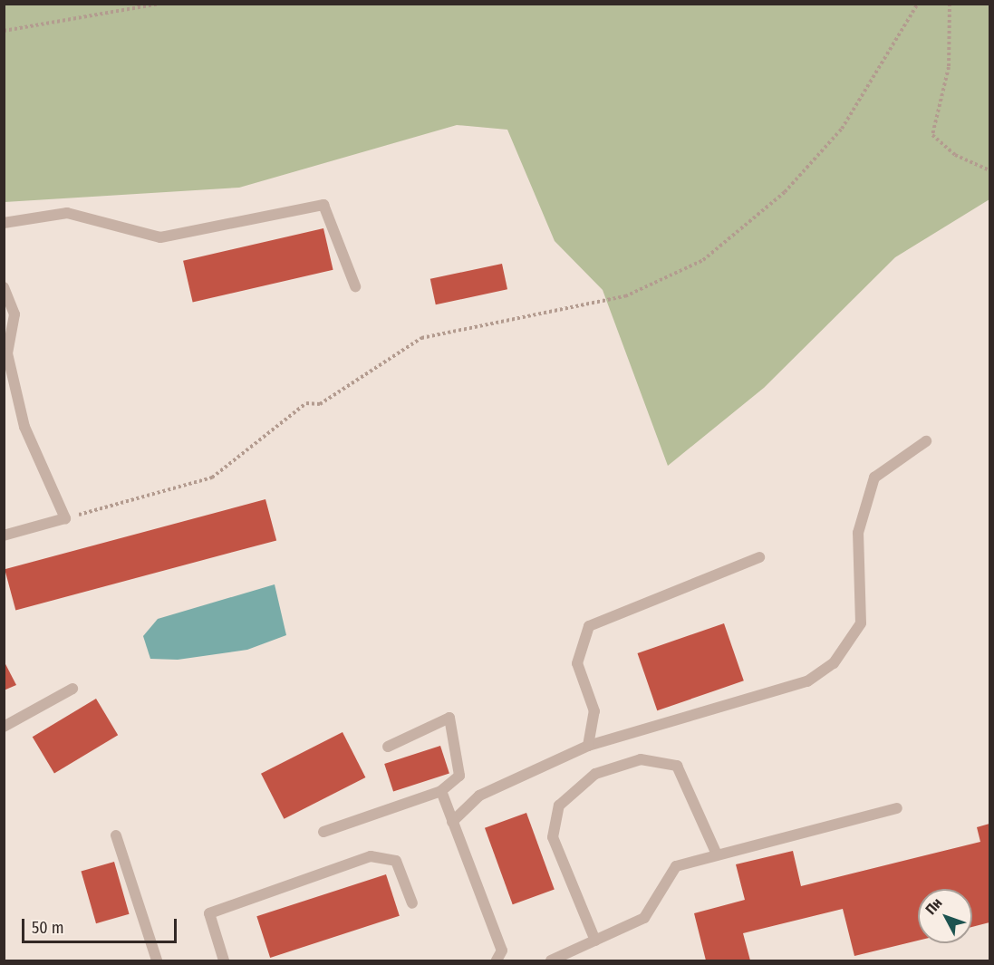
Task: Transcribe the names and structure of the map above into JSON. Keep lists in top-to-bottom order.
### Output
{
  "scale_bar": "50 m",
  "north": "top left"
}
